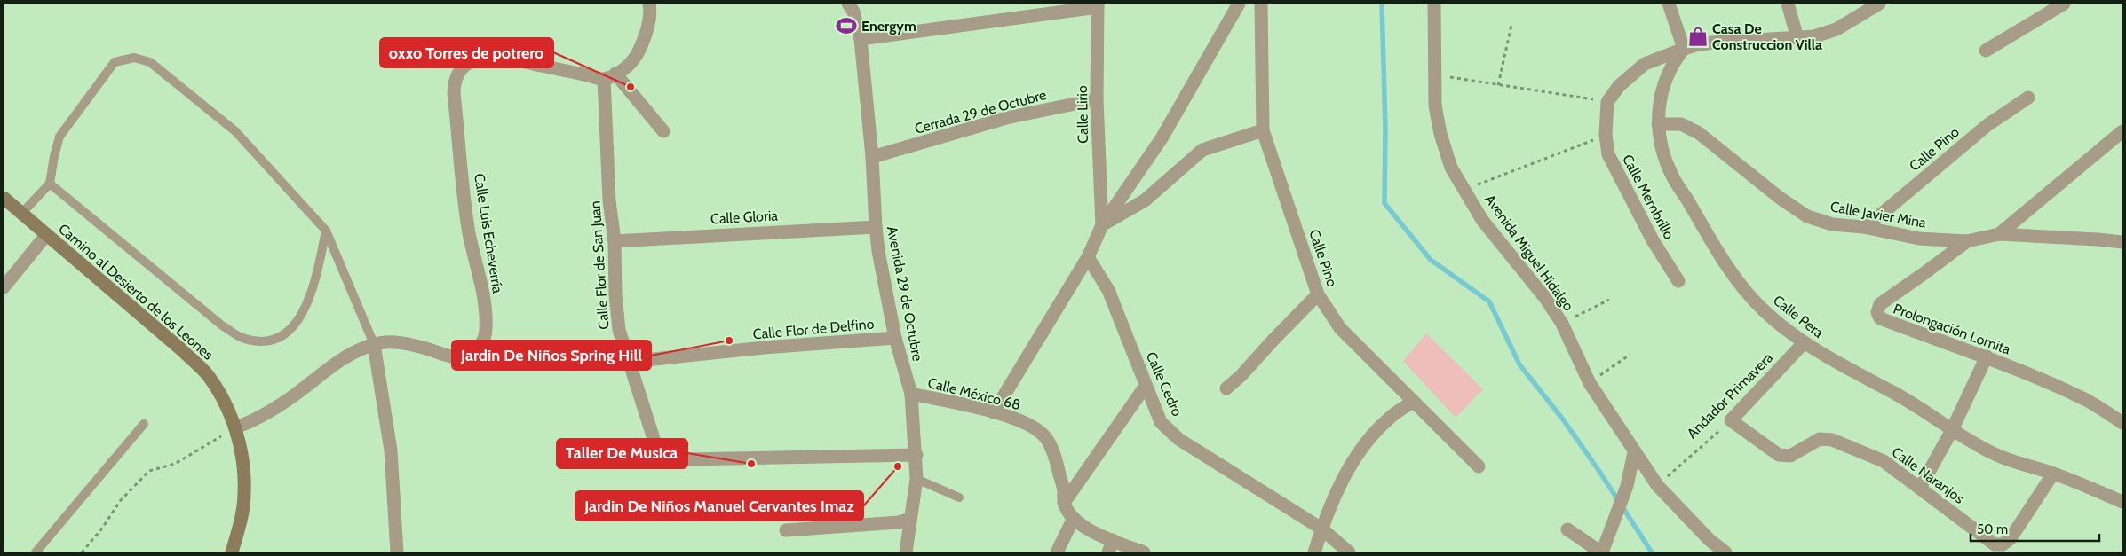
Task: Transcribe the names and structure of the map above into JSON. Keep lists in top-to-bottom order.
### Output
{
  "streets": {
    "main road": ["Camino al Desierto de los Leones"],
    "street": [
      "Cerrada 29 de Octubre",
      "Calle Lirio",
      "Calle Pino",
      "Calle Membrillo",
      "Calle Javier Mina",
      "Calle Gloria",
      "Calle Luis Echeverría",
      "Avenida Miguel Hidalgo",
      "Calle Flor de San Juan",
      "Avenida 29 de Octubre",
      "Calle Pera",
      "Calle Flor de Delfino",
      "Prolongación Lomita",
      "Calle Cedro",
      "Calle México 68",
      "Andador Primavera",
      "Calle Naranjos"
    ]
  },
  "crossings": [
    ["Cerrada 29 de Octubre", "Calle Lirio"],
    ["Cerrada 29 de Octubre", "Avenida 29 de Octubre"],
    ["Calle Pino", "Calle Javier Mina"],
    ["Calle Javier Mina", "Calle Pera"],
    ["Calle Javier Mina", "Prolongación Lomita"],
    ["Calle Gloria", "Calle Flor de San Juan"],
    ["Calle Gloria", "Avenida 29 de Octubre"],
    ["Calle Luis Echeverría", "Calle Flor de San Juan"],
    ["Calle Luis Echeverría", "Camino al Desierto de los Leones"],
    ["Avenida Miguel Hidalgo", "Andador Primavera"],
    ["Calle Flor de San Juan", "Avenida 29 de Octubre"],
    ["Calle Flor de San Juan", "Calle Flor de Delfino"],
    ["Avenida 29 de Octubre", "Calle Flor de Delfino"],
    ["Avenida 29 de Octubre", "Calle México 68"],
    ["Calle Pera", "Andador Primavera"],
    ["Calle Pera", "Calle Naranjos"],
    ["Andador Primavera", "Calle Naranjos"]
  ],
  "places": {
    "sports": ["Energym"],
    "shop": ["Casa De Construccion Villa"],
    "other": [
      "oxxo Torres de potrero",
      "Jardin De Niños Spring Hill",
      "Taller De Musica",
      "Jardin De Niños Manuel Cervantes Imaz"
    ]
  },
  "scale_bar": "50 m"
}
